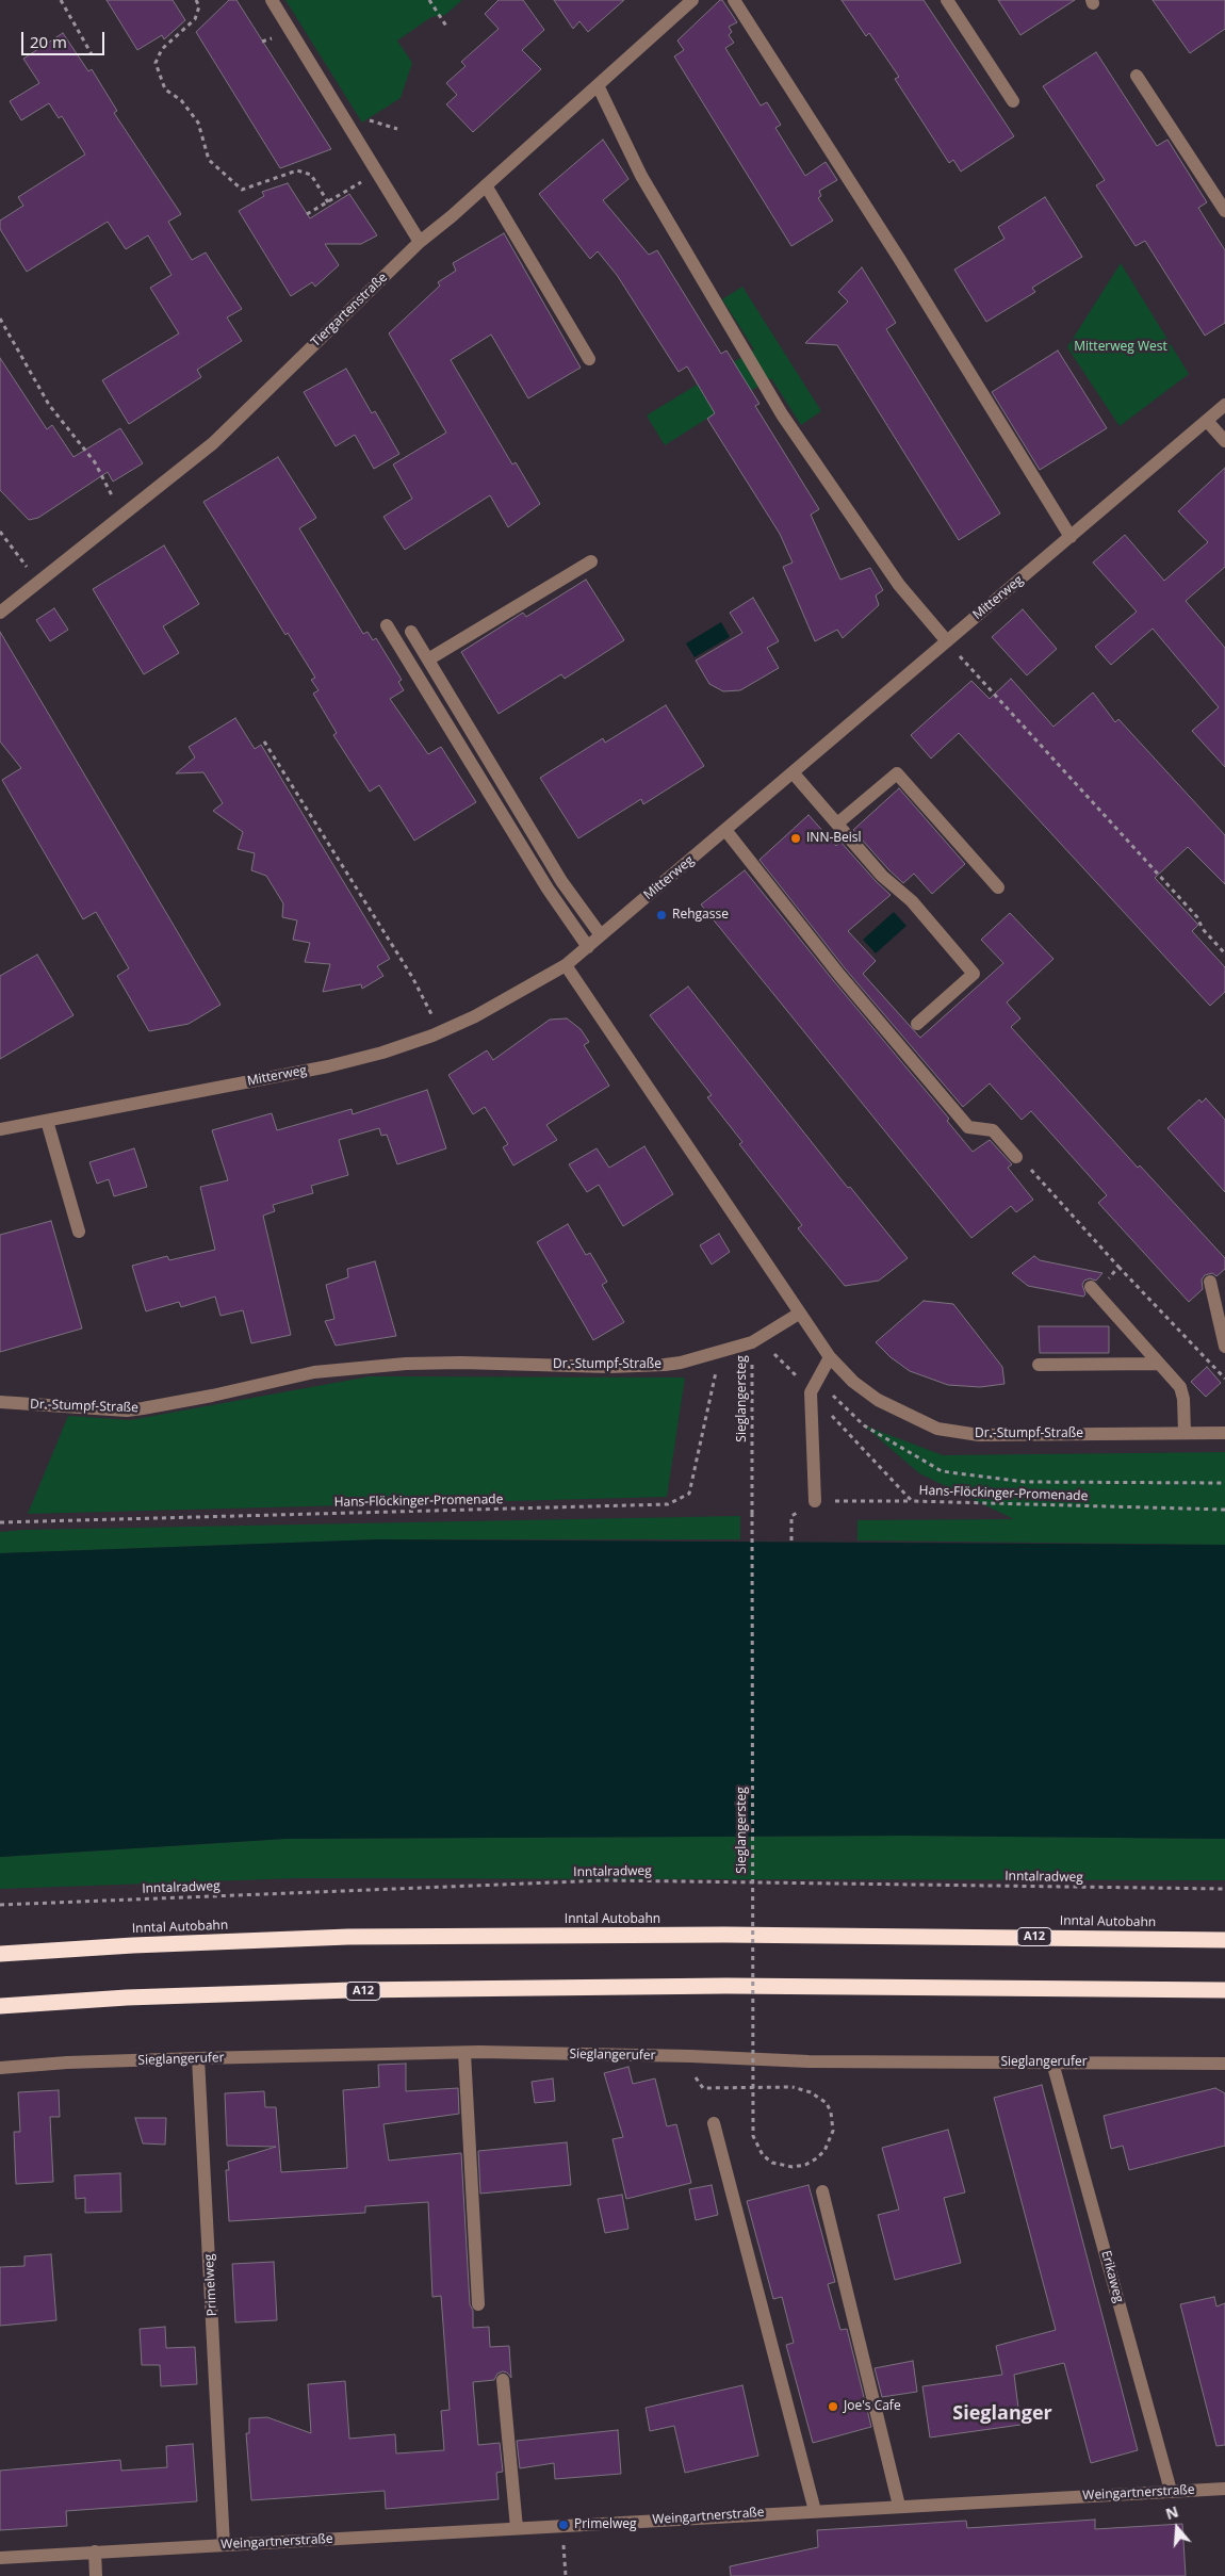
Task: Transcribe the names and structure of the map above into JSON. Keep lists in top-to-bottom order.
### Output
{
  "streets": {
    "highway": ["Inntal Autobahn", "A12"],
    "street": [
      "Tiergartenstraße",
      "Mitterweg",
      "Dr.-Stumpf-Straße",
      "Sieglangerufer",
      "Erikaweg",
      "Primelweg",
      "Weingartnerstraße"
    ],
    "path": ["Sieglangersteg", "Hans-Flöckinger-Promenade", "Inntalradweg"]
  },
  "crossings": [
    ["Dr.-Stumpf-Straße", "Sieglangersteg"],
    ["Dr.-Stumpf-Straße", "Hans-Flöckinger-Promenade"],
    ["Sieglangersteg", "Hans-Flöckinger-Promenade"],
    ["Sieglangersteg", "Sieglangerufer"],
    ["Sieglangerufer", "Erikaweg"],
    ["Sieglangerufer", "Primelweg"],
    ["Erikaweg", "Weingartnerstraße"],
    ["Primelweg", "Weingartnerstraße"]
  ],
  "districts": ["Sieglanger"],
  "parks": ["Mitterweg West"],
  "places": [
    "INN-Beisl",
    "Rehgasse",
    "Joe's Cafe",
    "Primelweg"
  ],
  "scale_bar": "20 m",
  "north": "top"
}
